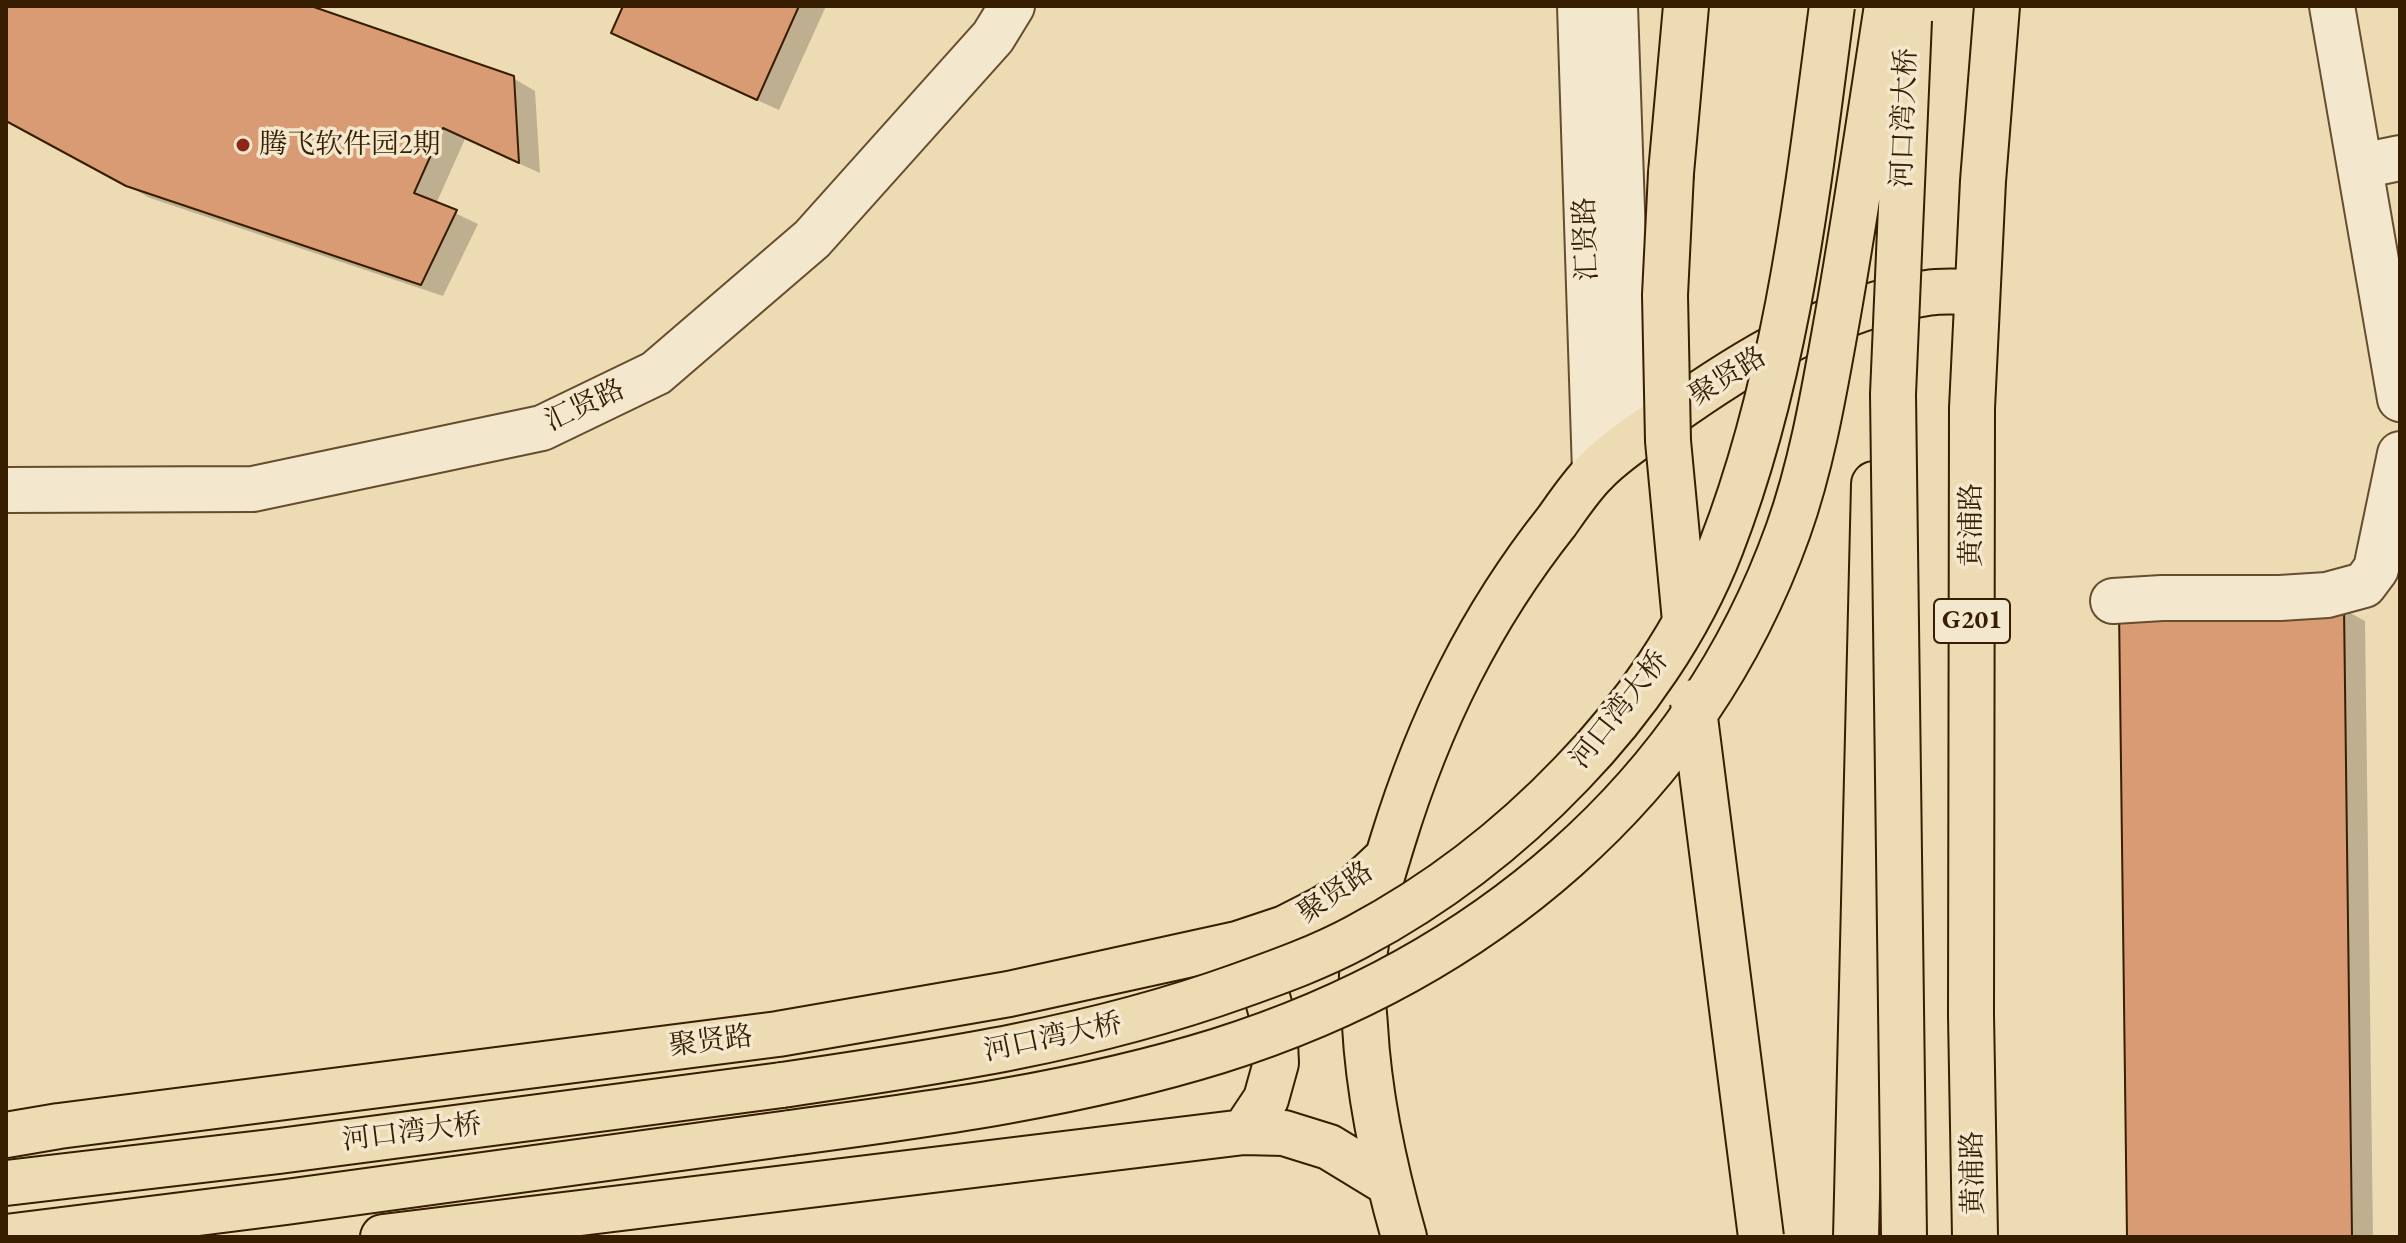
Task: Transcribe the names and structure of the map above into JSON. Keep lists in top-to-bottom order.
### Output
{
  "streets": {
    "main road": [
      "河口湾大桥",
      "聚贤路",
      "黄浦路",
      "G201"
    ],
    "street": ["汇贤路"]
  },
  "crossings": [
    ["汇贤路", "聚贤路"],
    ["聚贤路", "黄浦路"]
  ],
  "places": ["腾飞软件园2期"]
}
